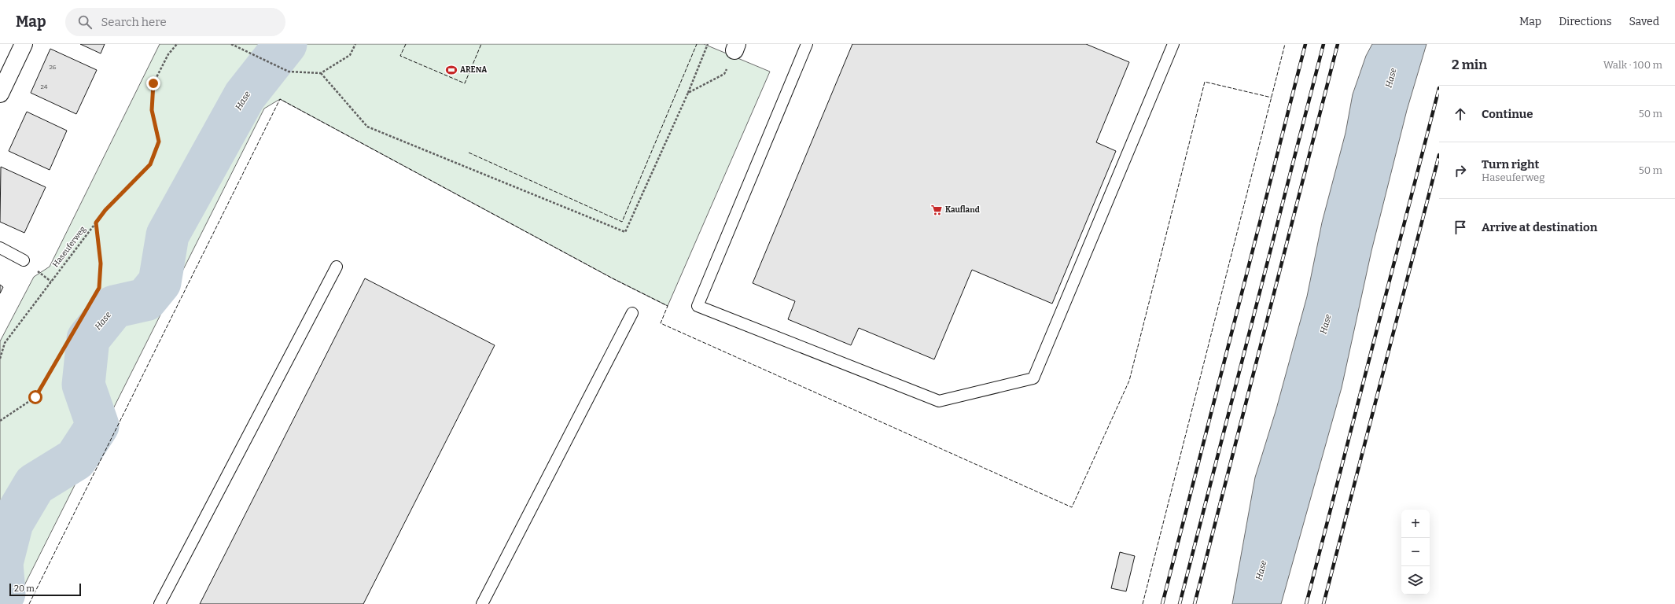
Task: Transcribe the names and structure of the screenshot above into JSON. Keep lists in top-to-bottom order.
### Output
{
  "streets": {
    "path": ["Haseuferweg"]
  },
  "water": ["Hase"],
  "places": {
    "sports": ["ARENA"],
    "supermarket": ["Kaufland"]
  },
  "house_numbers": ["26", "24"],
  "scale_bar": "20 m",
  "page": {
    "header": "Map",
    "search": "Search here",
    "nav": ["Map", "Directions", "Saved"],
    "heading": ["2 min", "Walk · 100 m"],
    "list": [
      ["Continue", "50 m"],
      ["Turn right", "Haseuferweg", "50 m"],
      "Arrive at destination"
    ],
    "map_buttons": ["+", "−"],
    "scale": "20 m"
  }
}
